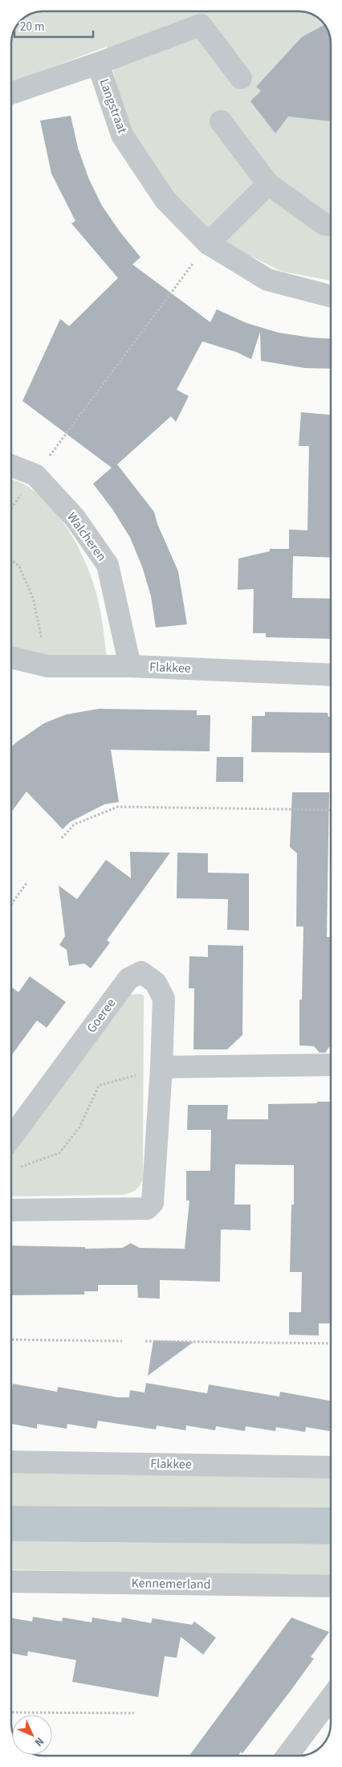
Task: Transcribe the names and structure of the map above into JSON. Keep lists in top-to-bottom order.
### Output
{
  "streets": {
    "street": [
      "Langstraat",
      "Walcheren",
      "Flakkee",
      "Goeree",
      "Kennemerland"
    ]
  },
  "crossings": [
    ["Walcheren", "Flakkee"]
  ],
  "scale_bar": "20 m",
  "north": "bottom right"
}
